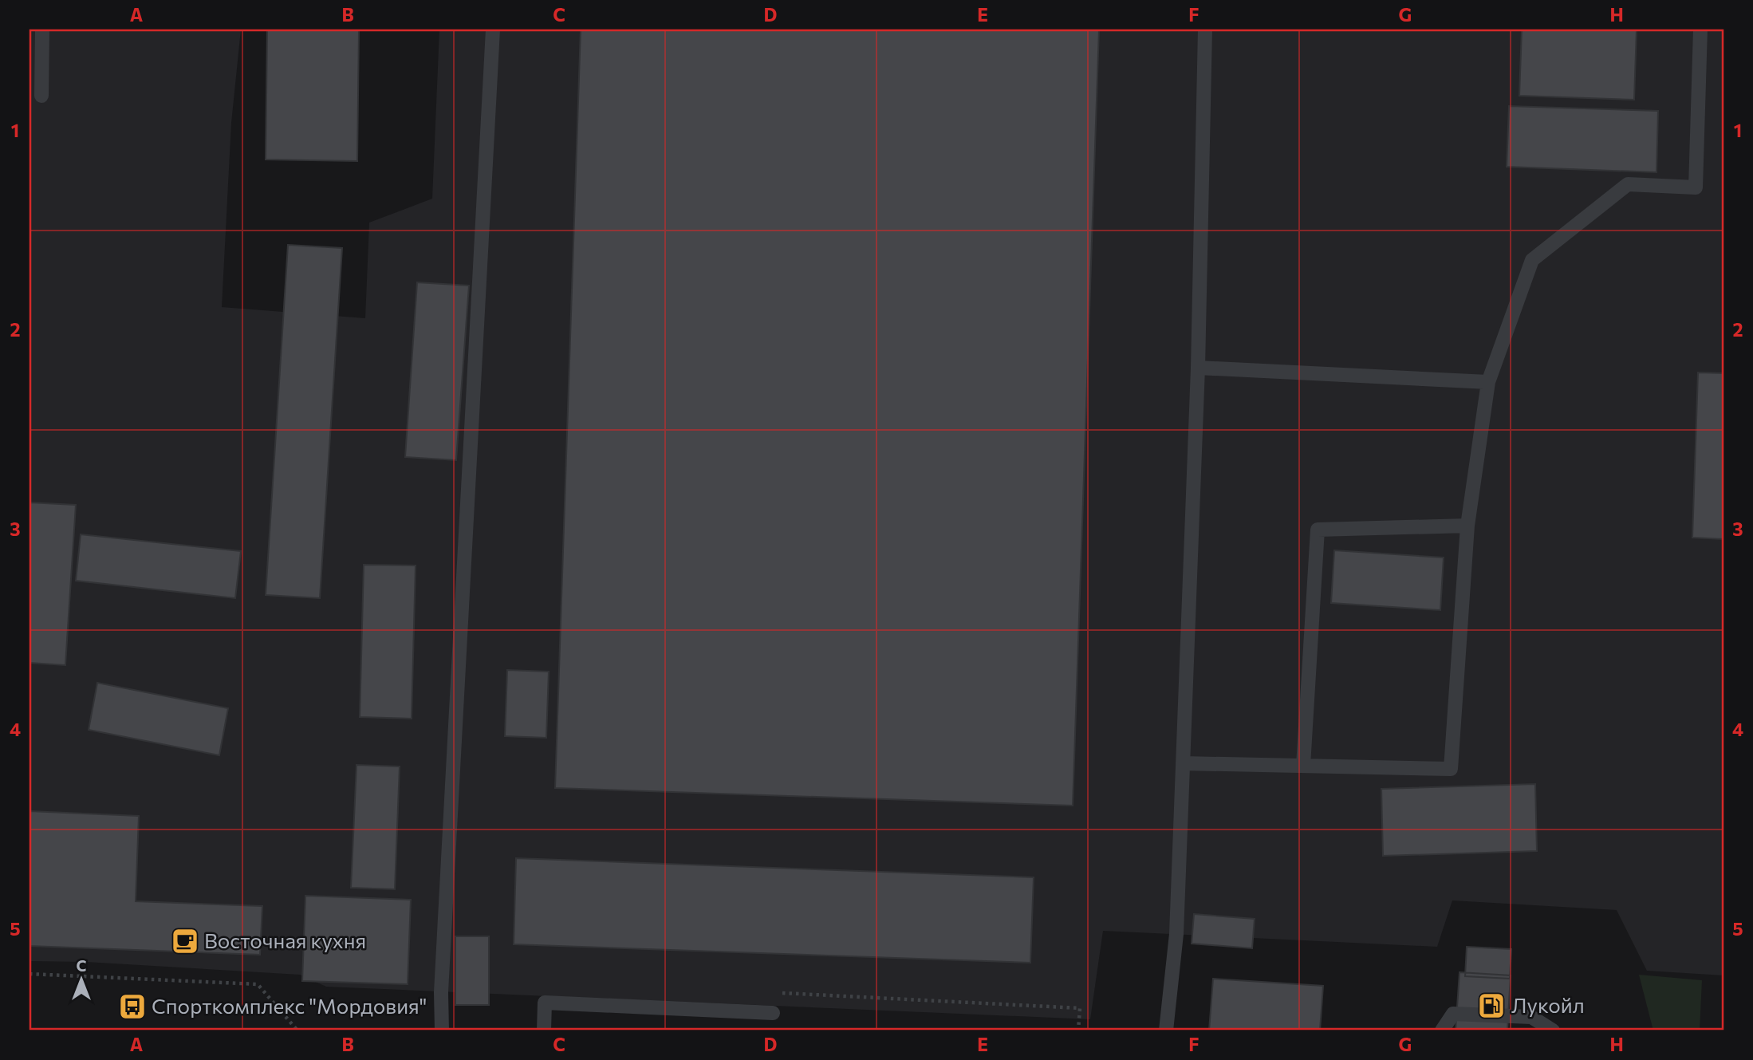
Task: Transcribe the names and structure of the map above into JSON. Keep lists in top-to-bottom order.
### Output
{
  "places": {
    "cafe": ["Восточная кухня"],
    "fuel station": ["Лукойл"],
    "bus stop": ["Спорткомплекс \"Мордовия\""]
  },
  "north": "top",
  "grid": {
    "columns": [
      "A",
      "B",
      "C",
      "D",
      "E",
      "F",
      "G",
      "H"
    ],
    "rows": [
      "1",
      "2",
      "3",
      "4",
      "5"
    ]
  }
}
